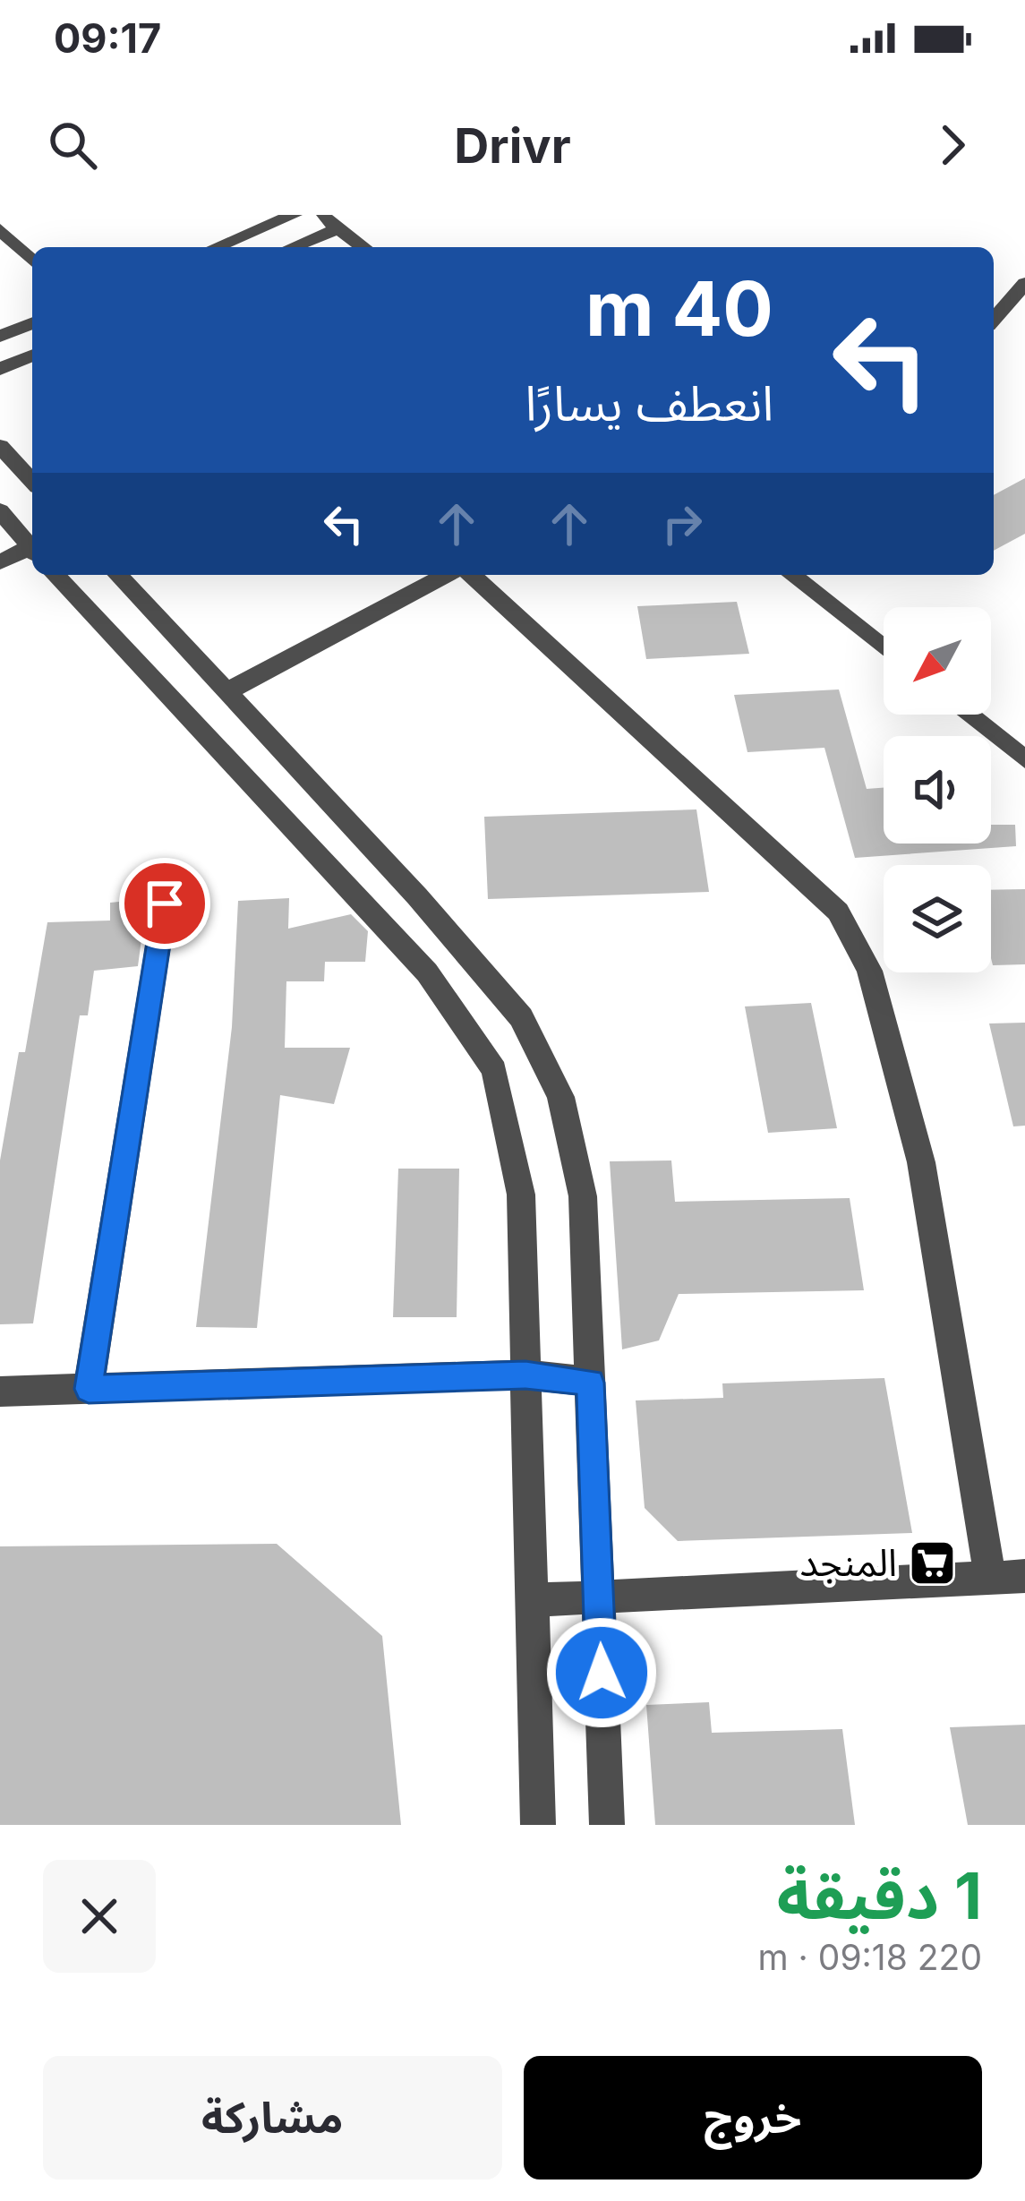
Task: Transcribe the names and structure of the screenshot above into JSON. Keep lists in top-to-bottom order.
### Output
{
  "places": {
    "supermarket": ["المنجد"]
  },
  "north": "bottom left",
  "page": {
    "status": "09:17",
    "header": "Drivr",
    "turn": ["40 m", "انعطف يسارًا"],
    "heading": ["1 دقيقة", "220 m · 09:18"],
    "buttons": ["خروج", "مشاركة"]
  }
}
